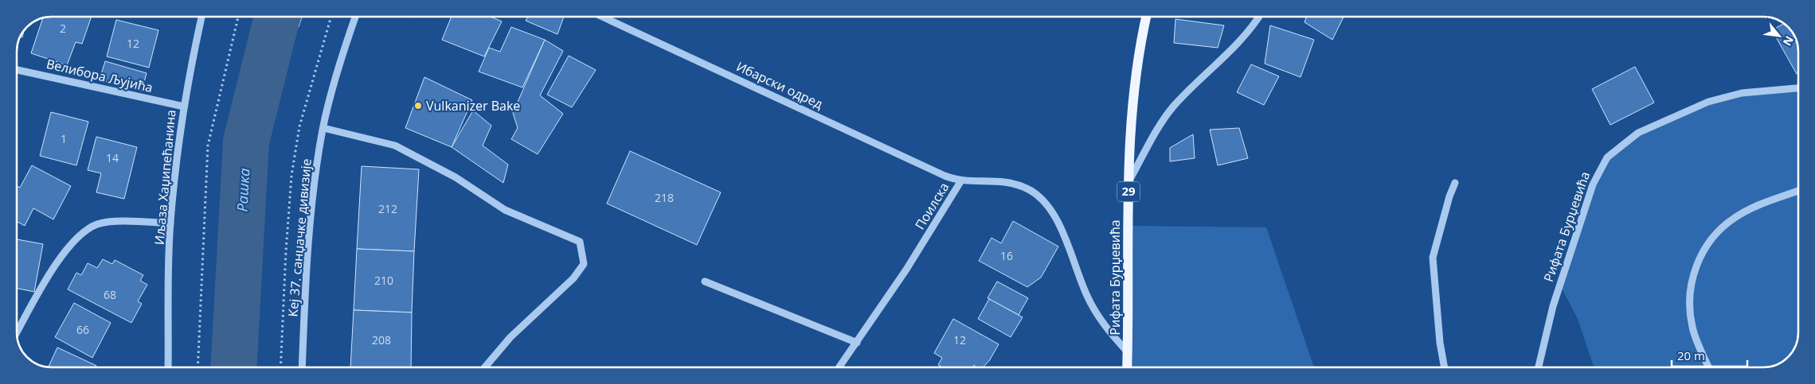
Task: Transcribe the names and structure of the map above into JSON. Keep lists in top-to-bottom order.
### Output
{
  "streets": {
    "main road": ["29", "Рифата Бурџевића"],
    "street": [
      "Велибора Љујића",
      "Ибарски одред",
      "Иљаза Хаџипећанина",
      "Поилска",
      "Кеј 37. санџачке дивизије"
    ]
  },
  "crossings": [
    ["Велибора Љујића", "Иљаза Хаџипећанина"],
    ["Ибарски одред", "Поилска"],
    ["Поилска", "Рифата Бурџевића"]
  ],
  "water": ["Рашка"],
  "places": ["Vulkanizer Bake"],
  "house_numbers": [
    "2",
    "12",
    "1",
    "14",
    "218",
    "212",
    "16",
    "210",
    "68",
    "66",
    "208",
    "12"
  ],
  "scale_bar": "20 m",
  "north": "bottom right"
}
